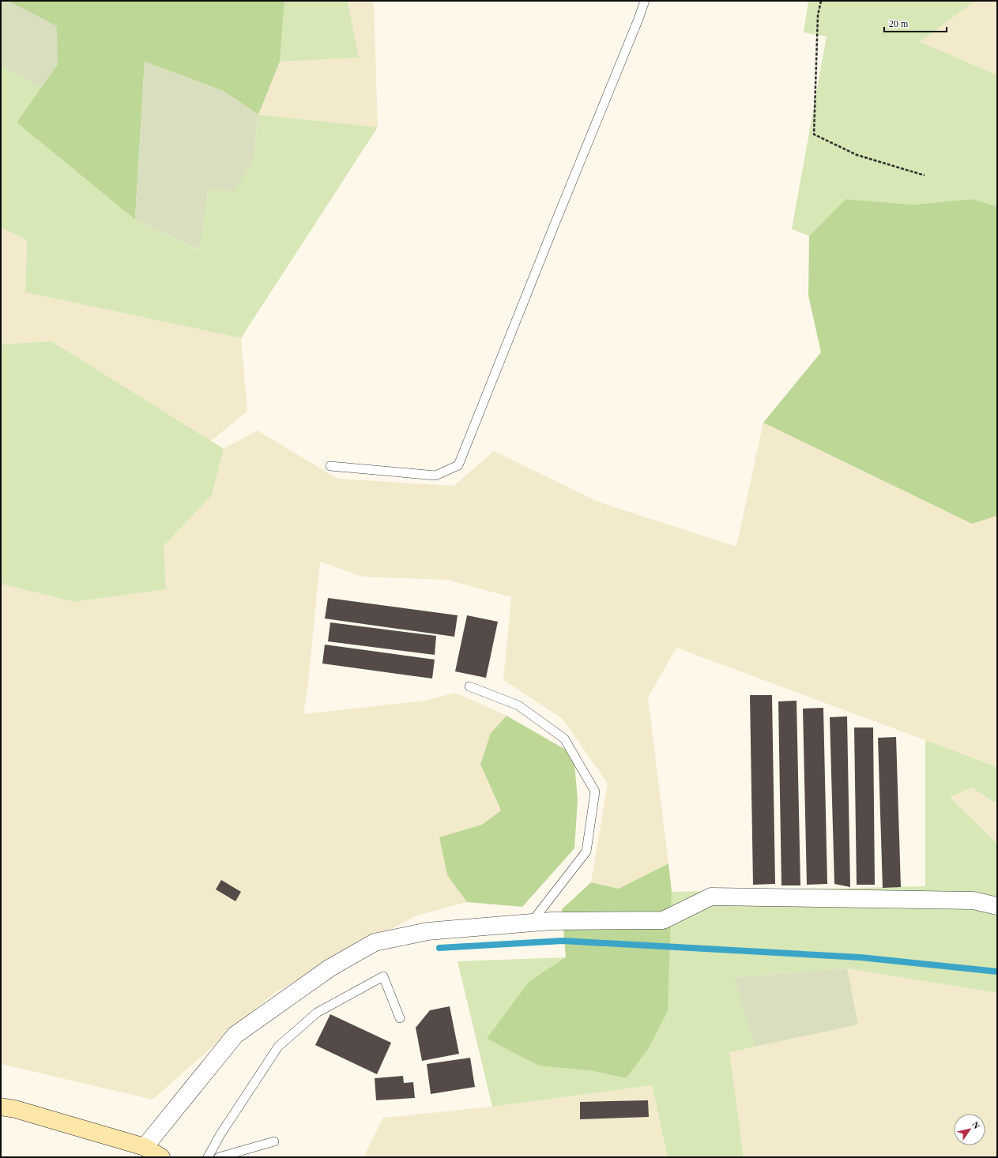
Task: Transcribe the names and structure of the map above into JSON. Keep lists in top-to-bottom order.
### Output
{
  "scale_bar": "20 m",
  "north": "top right"
}
